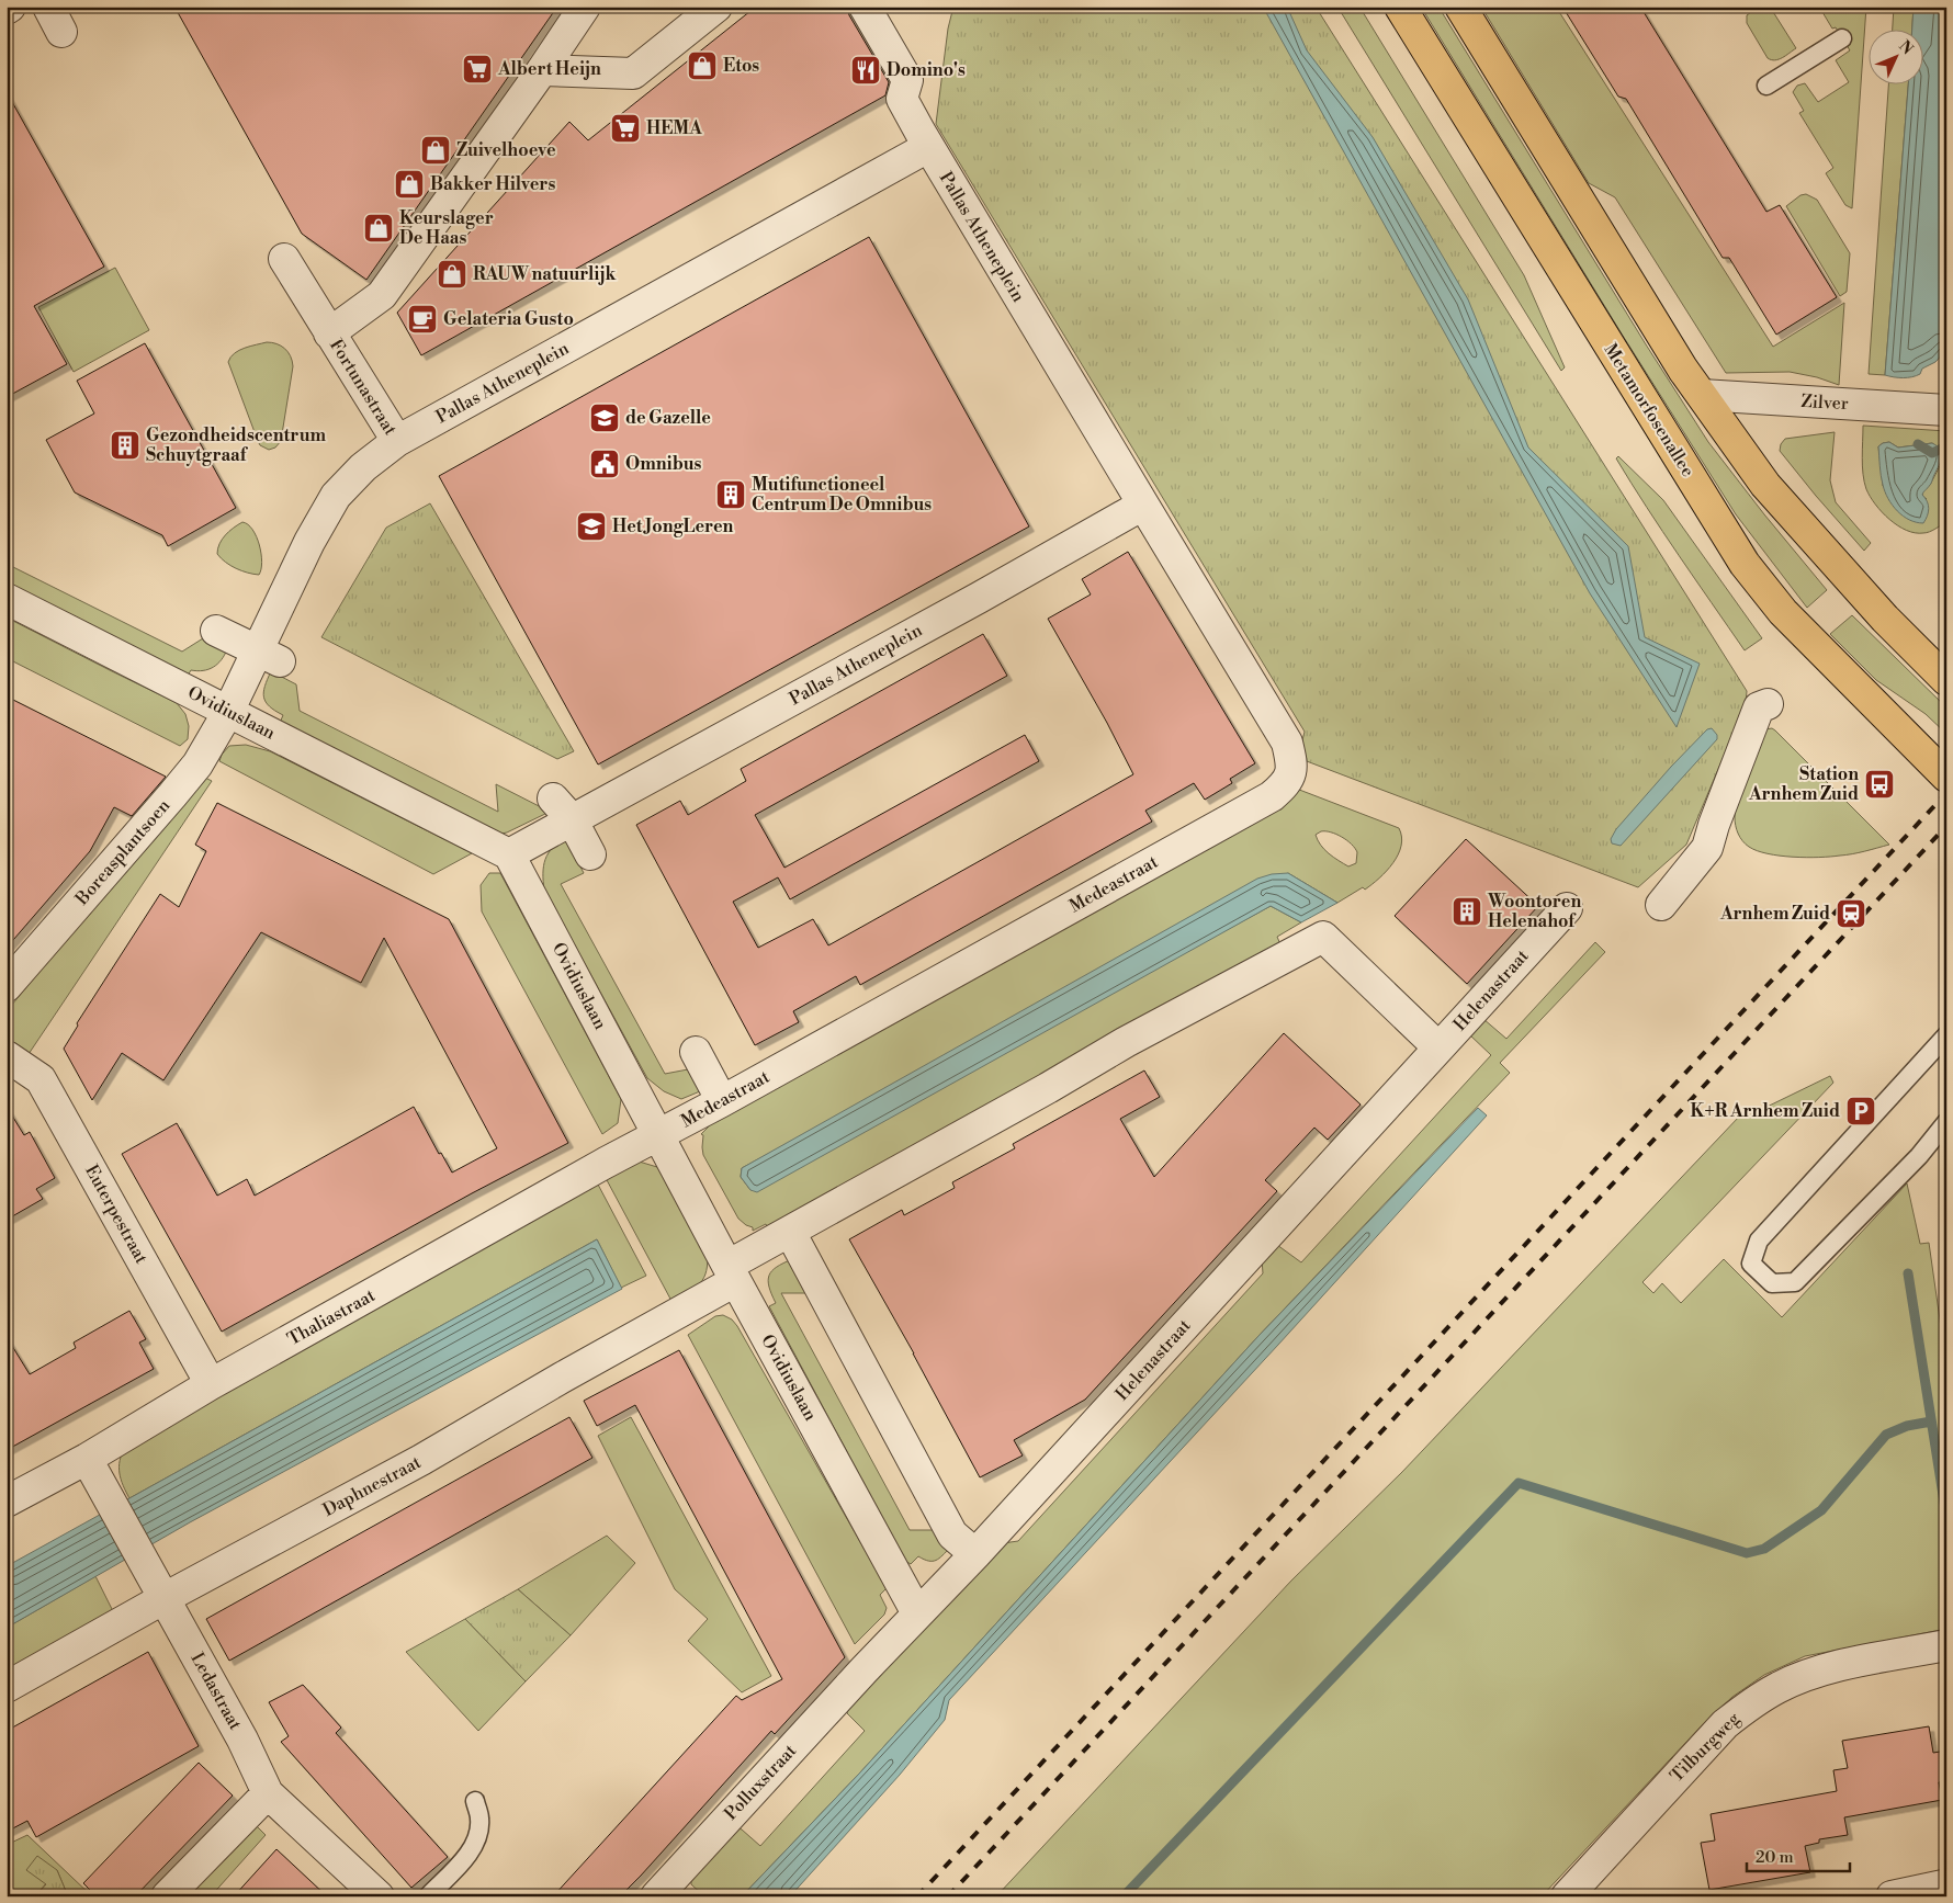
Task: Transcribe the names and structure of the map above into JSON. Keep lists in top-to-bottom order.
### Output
{
  "streets": {
    "main road": ["Metamorfosenallee"],
    "street": [
      "Pallas Atheneplein",
      "Fortunastraat",
      "Zilver",
      "Ovidiuslaan",
      "Boreasplantsoen",
      "Medeastraat",
      "Helenastraat",
      "Euterpestraat",
      "Thaliastraat",
      "Daphnestraat",
      "Ledastraat",
      "Tilburgweg",
      "Polluxstraat"
    ]
  },
  "crossings": [
    ["Pallas Atheneplein", "Fortunastraat"],
    ["Pallas Atheneplein", "Ovidiuslaan"],
    ["Pallas Atheneplein", "Boreasplantsoen"],
    ["Pallas Atheneplein", "Medeastraat"],
    ["Ovidiuslaan", "Boreasplantsoen"],
    ["Ovidiuslaan", "Medeastraat"],
    ["Ovidiuslaan", "Helenastraat"],
    ["Ovidiuslaan", "Thaliastraat"],
    ["Ovidiuslaan", "Daphnestraat"],
    ["Medeastraat", "Thaliastraat"],
    ["Helenastraat", "Daphnestraat"],
    ["Helenastraat", "Polluxstraat"],
    ["Euterpestraat", "Thaliastraat"],
    ["Thaliastraat", "Ledastraat"],
    ["Daphnestraat", "Ledastraat"]
  ],
  "places": {
    "shop": [
      "Etos",
      "Zuivelhoeve",
      "Bakker Hilvers",
      "Keurslager De Haas",
      "RAUW natuurlijk"
    ],
    "supermarket": ["Albert Heijn", "HEMA"],
    "restaurant": ["Domino's"],
    "cafe": ["Gelateria Gusto"],
    "school or university": ["de Gazelle", "Het JongLeren"],
    "building": ["Gezondheidscentrum Schuytgraaf", "Mutifunctioneel Centrum De Omnibus", "Woontoren Helenahof"],
    "public building": ["Omnibus"],
    "bus stop": ["Station Arnhem Zuid"],
    "station": ["Arnhem Zuid"],
    "parking": ["K+R Arnhem Zuid"]
  },
  "scale_bar": "20 m",
  "north": "top right"
}
